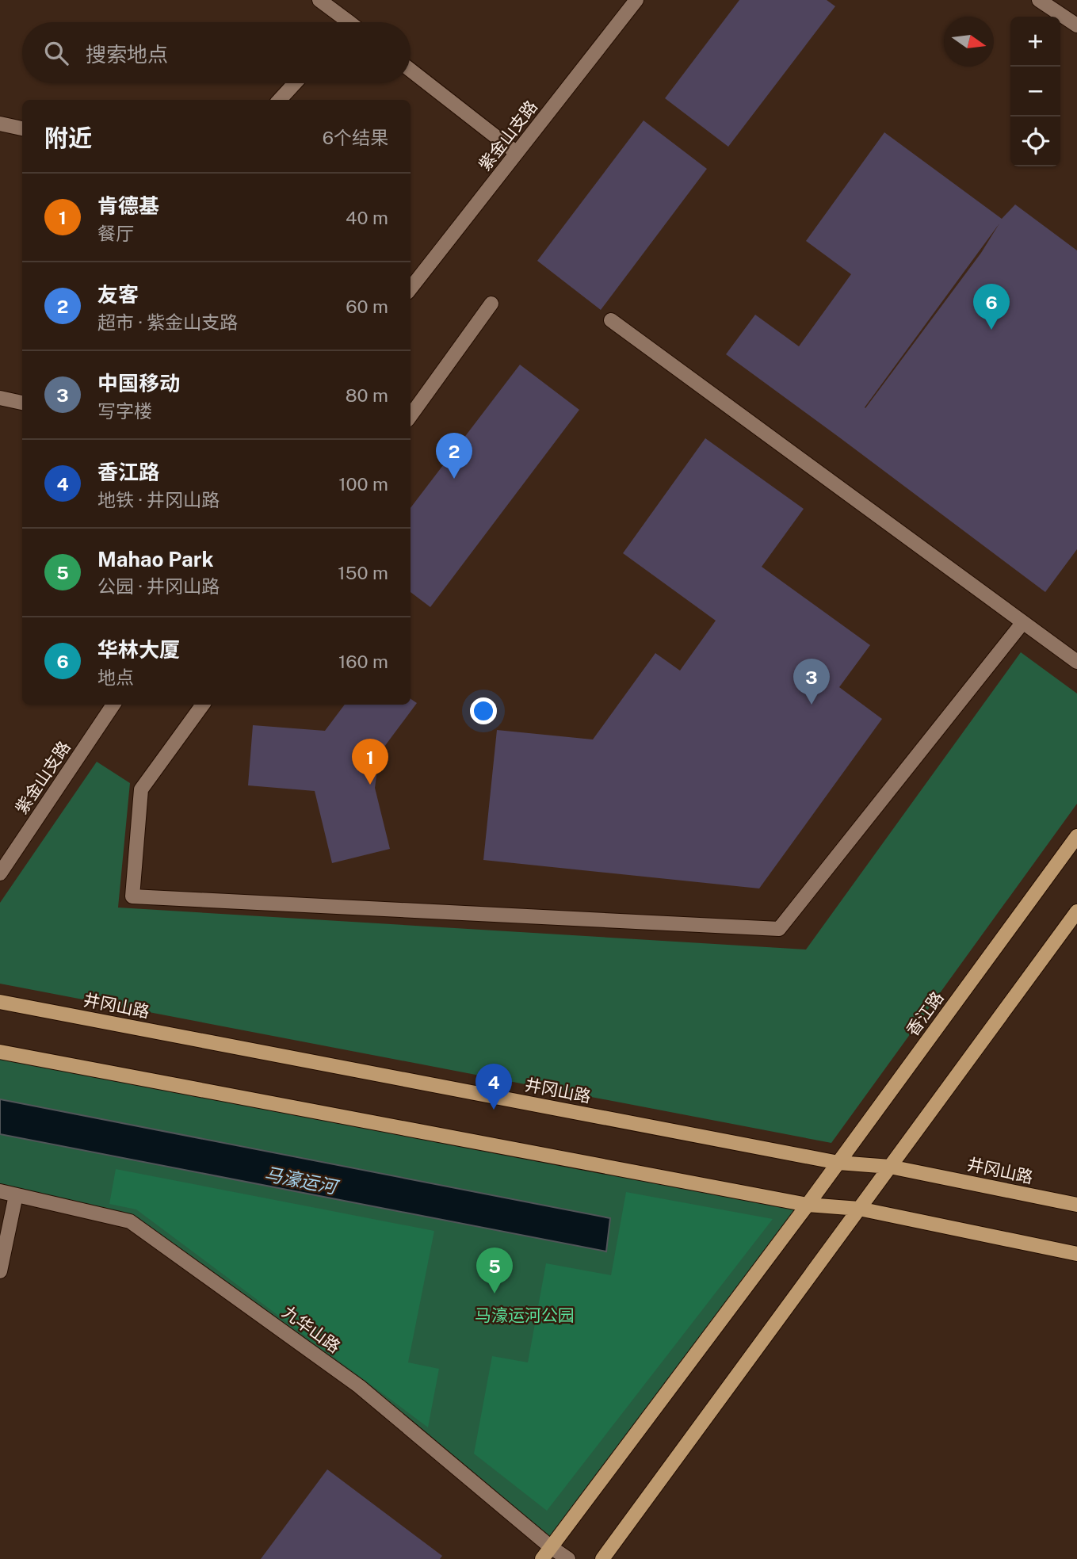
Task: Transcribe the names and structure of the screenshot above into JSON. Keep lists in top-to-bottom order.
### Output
{
  "streets": {
    "main road": ["井冈山路", "香江路"],
    "street": ["紫金山支路", "九华山路"]
  },
  "crossings": [
    ["井冈山路", "香江路"],
    ["香江路", "九华山路"]
  ],
  "water": ["马濠运河"],
  "parks": ["马濠运河公园"],
  "north": "right",
  "page": {
    "map_buttons": ["+", "−"],
    "search": "搜索地点",
    "heading": ["附近", "6个结果"],
    "list": [
      {
        "mark": "1",
        "name": "肯德基",
        "note": "餐厅",
        "value": "40 m"
      },
      {
        "mark": "2",
        "name": "友客",
        "note": "超市 · 紫金山支路",
        "value": "60 m"
      },
      {
        "mark": "3",
        "name": "中国移动",
        "note": "写字楼",
        "value": "80 m"
      },
      {
        "mark": "4",
        "name": "香江路",
        "note": "地铁 · 井冈山路",
        "value": "100 m"
      },
      {
        "mark": "5",
        "name": "Mahao Park",
        "note": "公园 · 井冈山路",
        "value": "150 m"
      },
      {
        "mark": "6",
        "name": "华林大厦",
        "note": "地点",
        "value": "160 m"
      }
    ],
    "pins": [
      "6",
      "2",
      "3",
      "1",
      "4",
      "5"
    ]
  }
}
